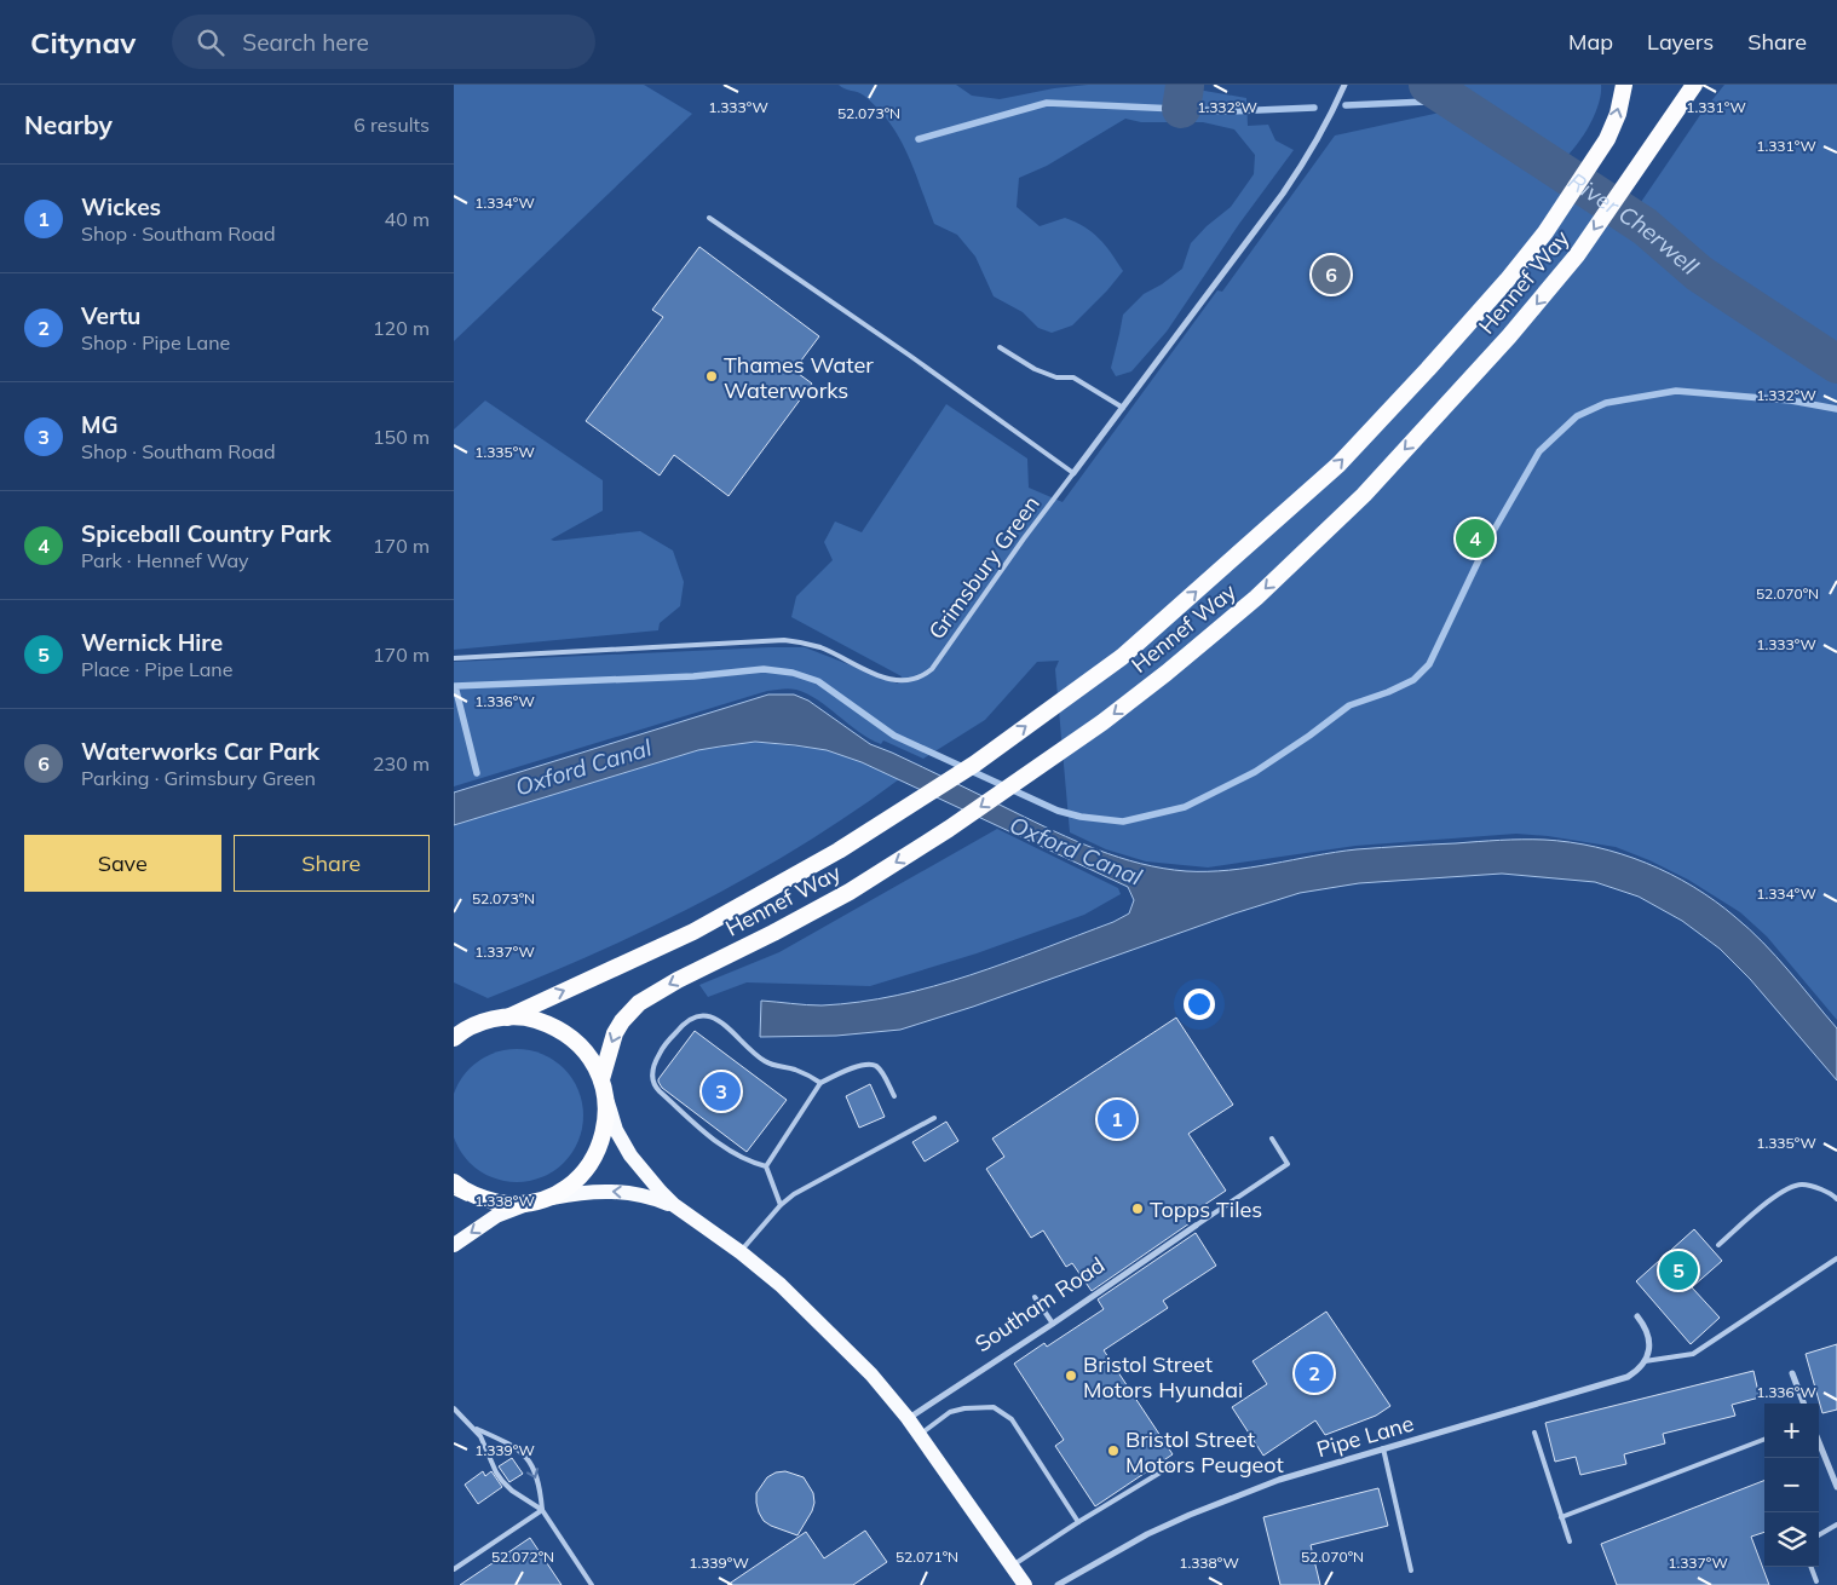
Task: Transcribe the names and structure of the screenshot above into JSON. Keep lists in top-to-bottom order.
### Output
{
  "streets": {
    "highway": ["Hennef Way"],
    "street": ["Grimsbury Green", "Southam Road", "Pipe Lane"]
  },
  "water": ["River Cherwell", "Oxford Canal"],
  "places": [
    "Thames Water Waterworks",
    "Topps Tiles",
    "Bristol Street Motors Hyundai",
    "Bristol Street Motors Peugeot"
  ],
  "page": {
    "header": "Citynav",
    "search": "Search here",
    "nav": ["Map", "Layers", "Share"],
    "heading": ["Nearby", "6 results"],
    "list": [
      {
        "mark": "1",
        "name": "Wickes",
        "note": "Shop · Southam Road",
        "value": "40 m"
      },
      {
        "mark": "2",
        "name": "Vertu",
        "note": "Shop · Pipe Lane",
        "value": "120 m"
      },
      {
        "mark": "3",
        "name": "MG",
        "note": "Shop · Southam Road",
        "value": "150 m"
      },
      {
        "mark": "4",
        "name": "Spiceball Country Park",
        "note": "Park · Hennef Way",
        "value": "170 m"
      },
      {
        "mark": "5",
        "name": "Wernick Hire",
        "note": "Place · Pipe Lane",
        "value": "170 m"
      },
      {
        "mark": "6",
        "name": "Waterworks Car Park",
        "note": "Parking · Grimsbury Green",
        "value": "230 m"
      }
    ],
    "pins": [
      "6",
      "4",
      "3",
      "1",
      "5",
      "2"
    ],
    "buttons": ["Save", "Share"],
    "map_buttons": ["+", "−"]
  },
  "coordinates": [
    "1.331°W",
    "1.333°W",
    "1.332°W",
    "52.073°N",
    "1.334°W",
    "1.335°W",
    "52.070°N",
    "1.336°W",
    "1.337°W",
    "1.338°W",
    "1.339°W",
    "52.072°N",
    "52.071°N"
  ]
}
